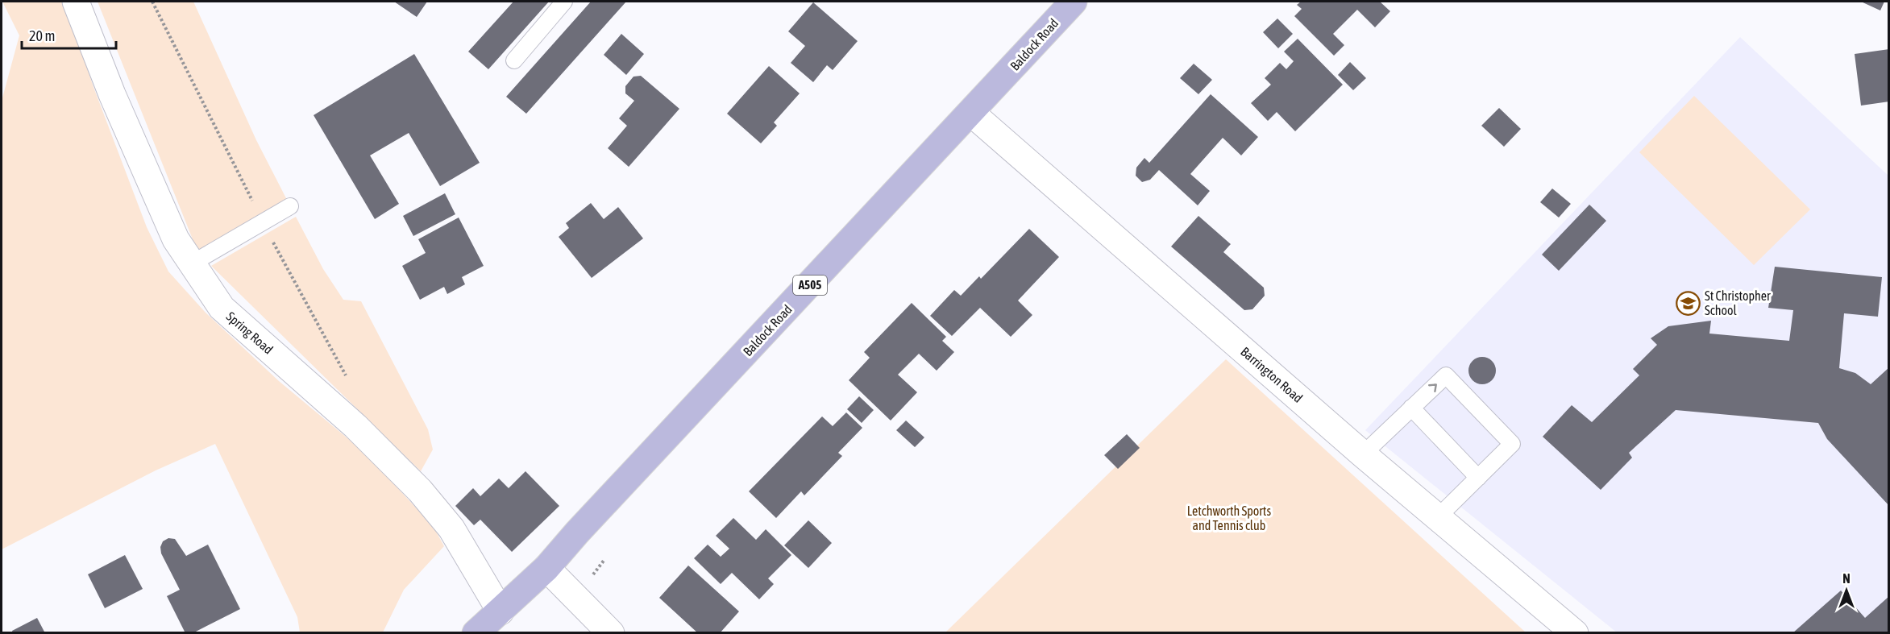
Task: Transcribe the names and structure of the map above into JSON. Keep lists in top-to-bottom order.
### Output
{
  "streets": {
    "main road": ["Baldock Road", "A505"],
    "street": ["Spring Road", "Barrington Road"]
  },
  "crossings": [
    ["Baldock Road", "Spring Road"],
    ["Baldock Road", "Barrington Road"]
  ],
  "parks": ["Letchworth Sports and Tennis club"],
  "places": {
    "school or university": ["St Christopher School"]
  },
  "scale_bar": "20 m",
  "north": "top"
}
